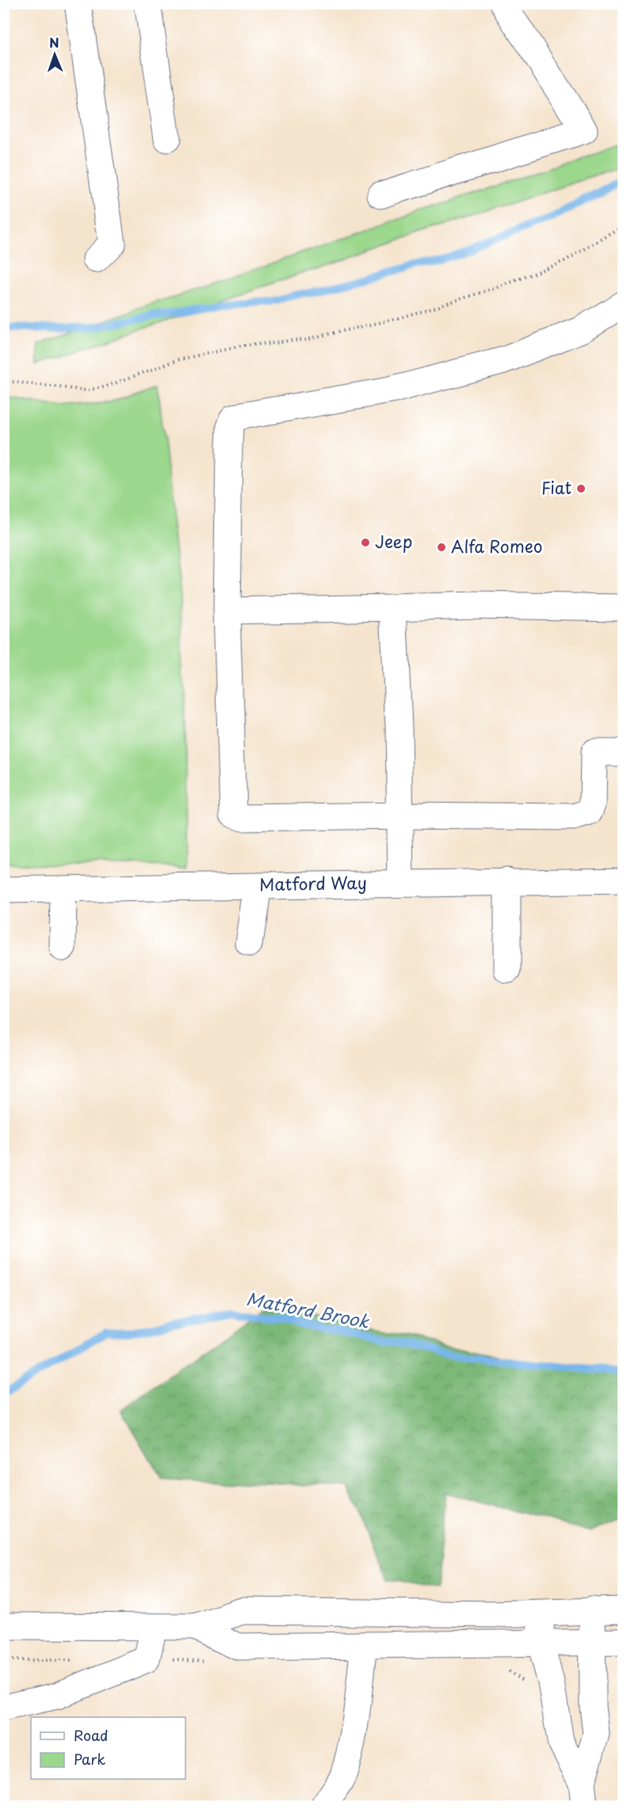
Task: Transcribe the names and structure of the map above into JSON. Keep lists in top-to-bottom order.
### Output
{
  "streets": {
    "main road": ["Matford Way"]
  },
  "water": ["Matford Brook"],
  "places": ["Fiat", "Jeep", "Alfa Romeo"],
  "legend": ["Road", "Park"],
  "north": "top"
}
